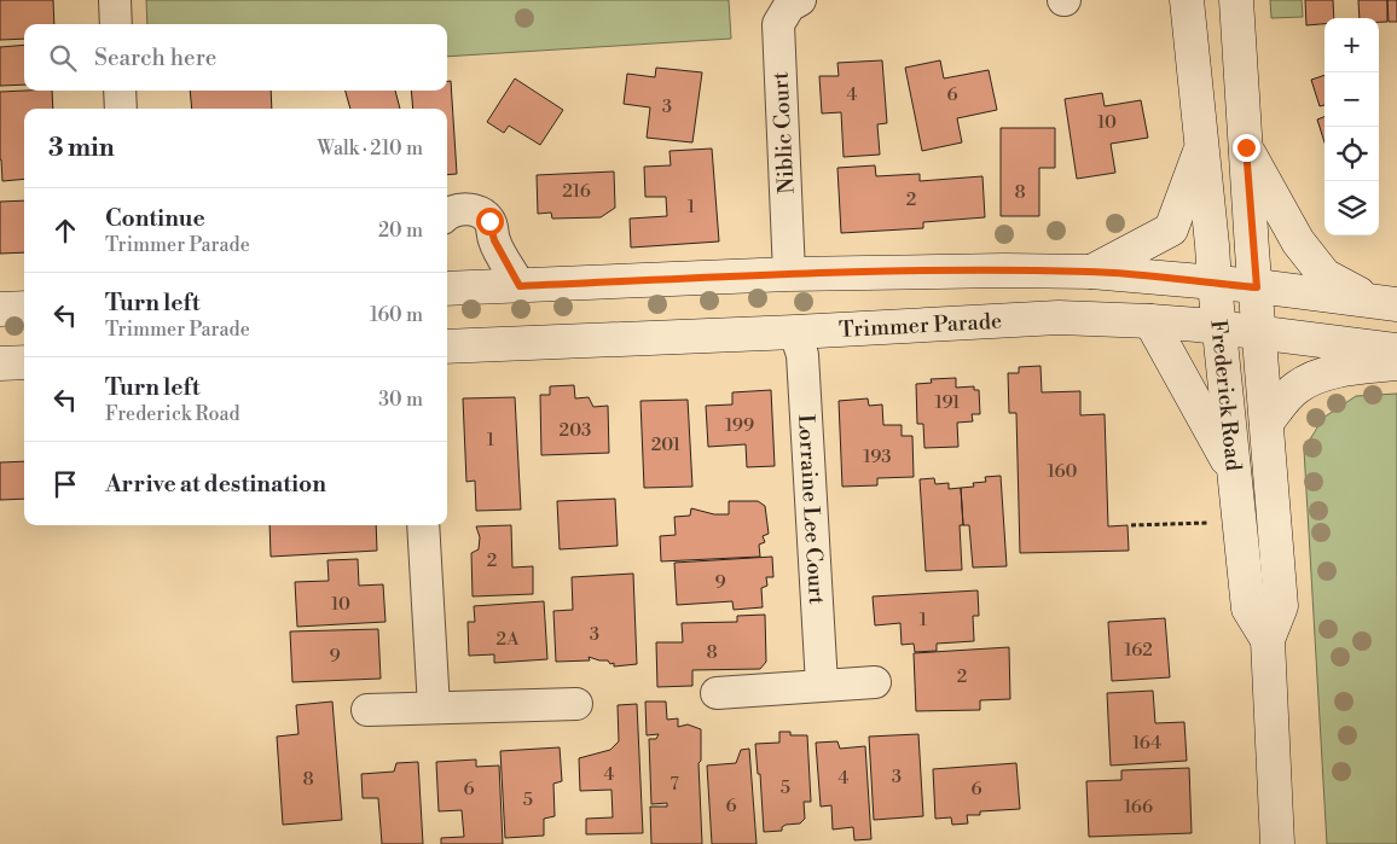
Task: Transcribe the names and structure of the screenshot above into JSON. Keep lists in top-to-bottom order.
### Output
{
  "streets": {
    "main road": ["Trimmer Parade", "Frederick Road"],
    "street": ["Niblic Court", "Lorraine Lee Court"]
  },
  "crossings": [
    ["Trimmer Parade", "Frederick Road"],
    ["Trimmer Parade", "Lorraine Lee Court"]
  ],
  "house_numbers": [
    "4",
    "6",
    "3",
    "10",
    "216",
    "8",
    "2",
    "1",
    "191",
    "199",
    "203",
    "1",
    "201",
    "193",
    "160",
    "2",
    "9",
    "10",
    "1",
    "3",
    "2A",
    "162",
    "8",
    "9",
    "2",
    "164",
    "4",
    "3",
    "4",
    "8",
    "7",
    "5",
    "6",
    "6",
    "5",
    "6",
    "166"
  ],
  "page": {
    "map_buttons": ["+", "−"],
    "search": "Search here",
    "heading": ["3 min", "Walk · 210 m"],
    "list": [
      ["Continue", "Trimmer Parade", "20 m"],
      ["Turn left", "Trimmer Parade", "160 m"],
      ["Turn left", "Frederick Road", "30 m"],
      "Arrive at destination"
    ]
  }
}
